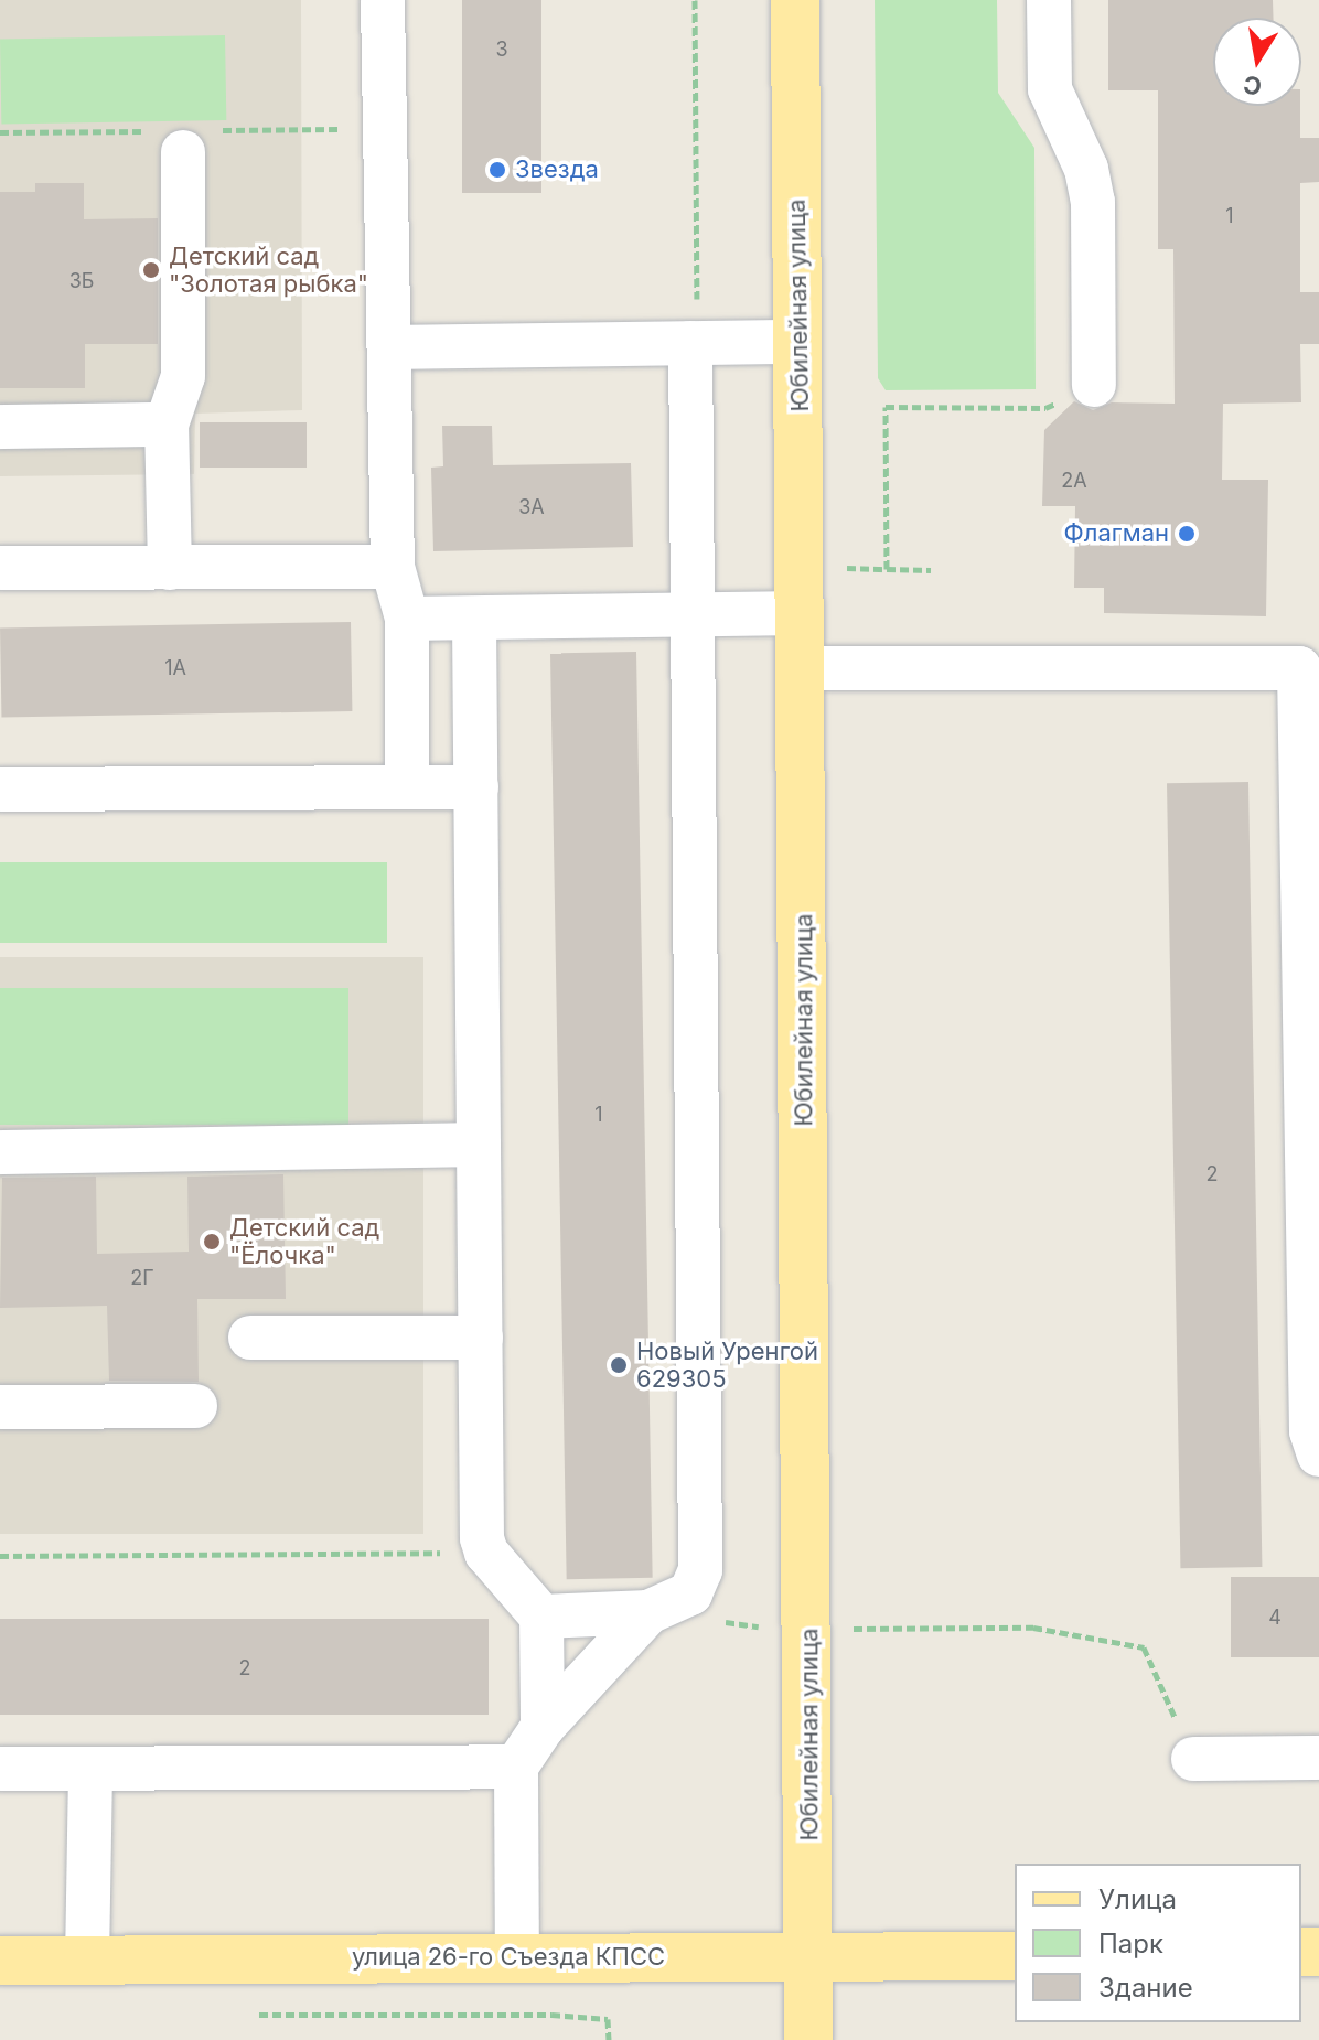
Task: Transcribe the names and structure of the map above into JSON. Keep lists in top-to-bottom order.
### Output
{
  "streets": {
    "main road": ["Юбилейная улица", "улица 26-го Съезда КПСС"]
  },
  "crossings": [
    ["Юбилейная улица", "улица 26-го Съезда КПСС"]
  ],
  "places": [
    "Звезда",
    "Детский сад \"Золотая рыбка\"",
    "Флагман",
    "Детский сад \"Ёлочка\"",
    "Новый Уренгой 629305"
  ],
  "house_numbers": [
    "3",
    "1",
    "3Б",
    "2А",
    "3А",
    "1А",
    "1",
    "2",
    "2Г",
    "4",
    "2"
  ],
  "legend": ["Улица", "Парк", "Здание"],
  "north": "bottom"
}
